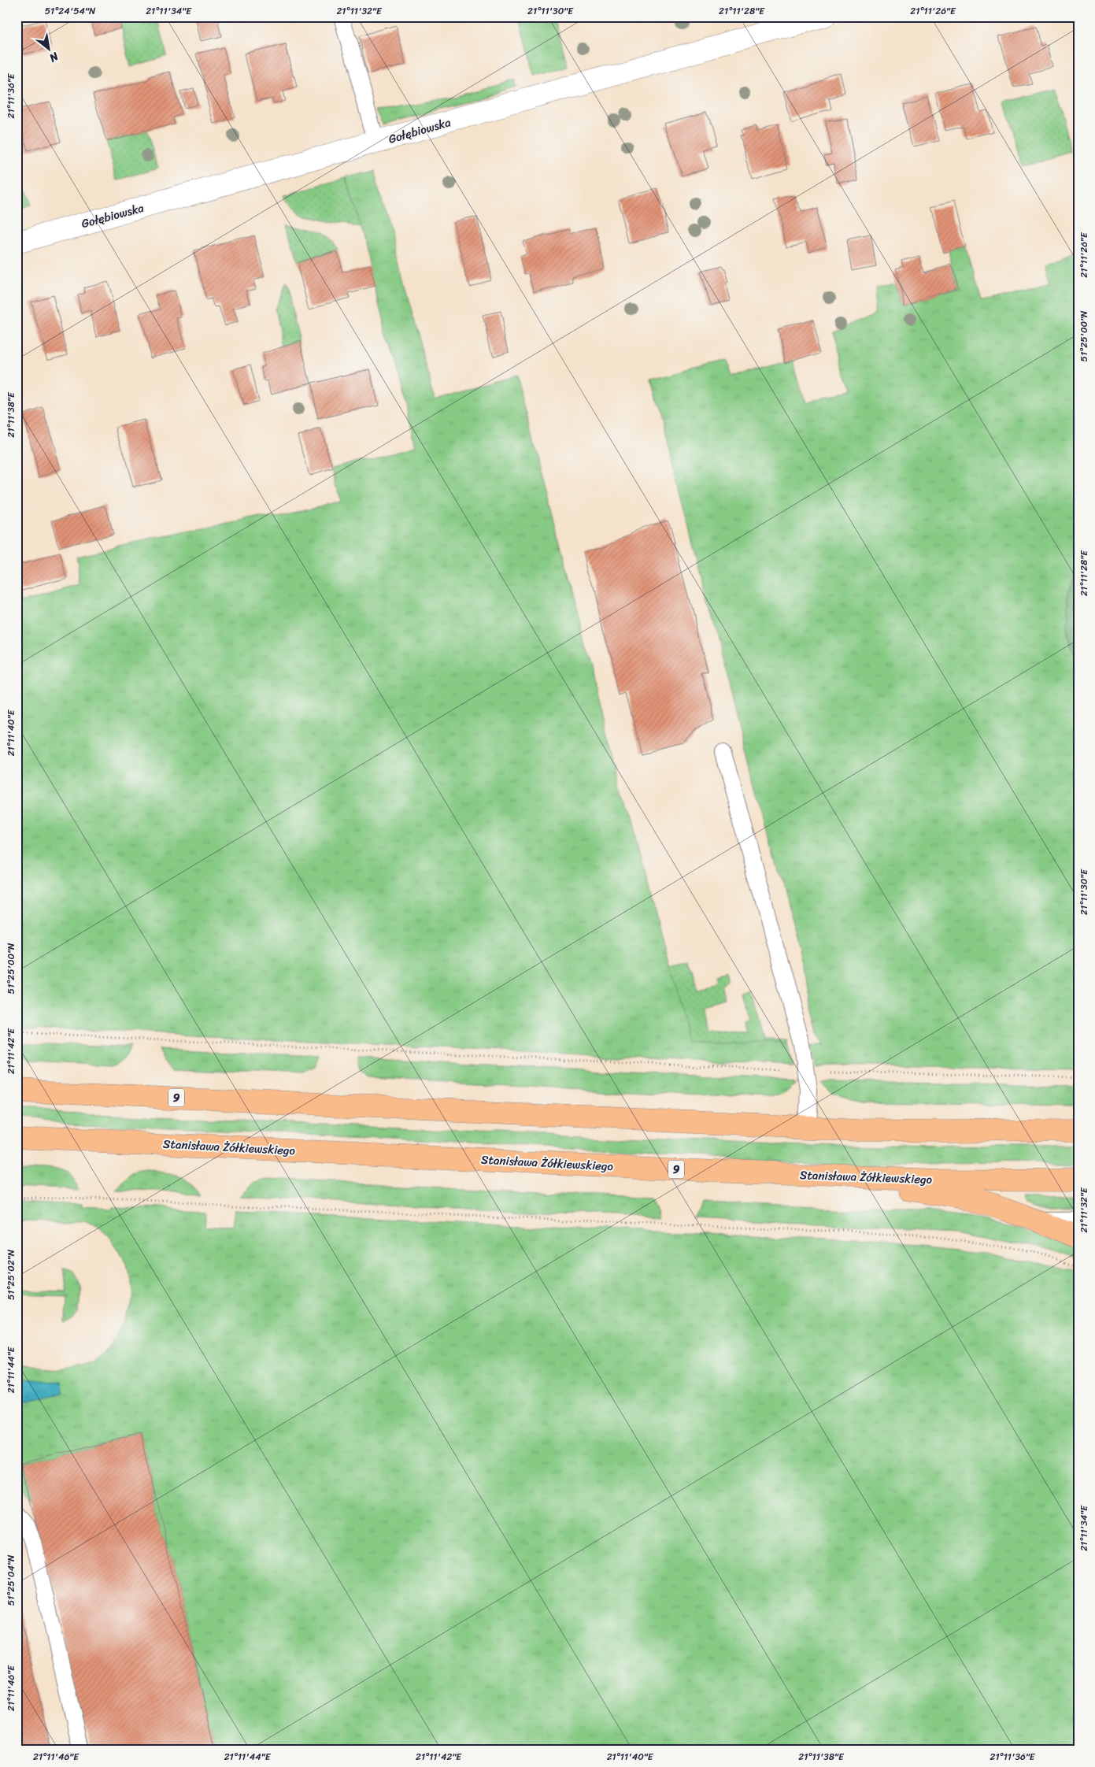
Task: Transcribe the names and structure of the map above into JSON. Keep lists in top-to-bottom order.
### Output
{
  "streets": {
    "main road": ["9", "Stanisława Żółkiewskiego"],
    "street": ["Gołębiowska"]
  },
  "north": "bottom right",
  "coordinates": [
    "51°24'54\"N",
    "21°11'34\"E",
    "21°11'32\"E",
    "21°11'30\"E",
    "21°11'28\"E",
    "21°11'26\"E",
    "21°11'36\"E",
    "51°25'00\"N",
    "21°11'38\"E",
    "21°11'40\"E",
    "21°11'42\"E",
    "51°25'02\"N",
    "21°11'44\"E",
    "51°25'04\"N",
    "21°11'46\"E"
  ]
}
